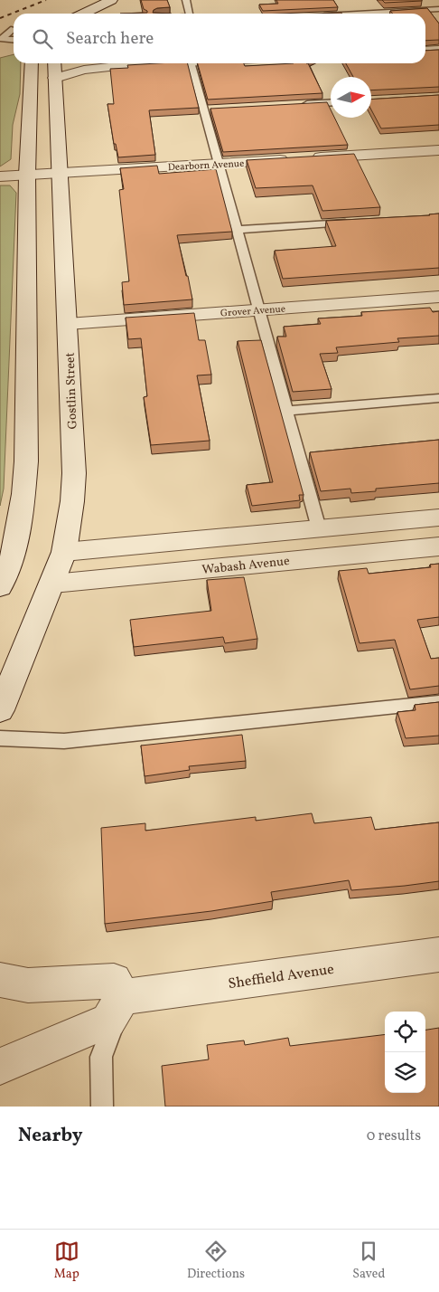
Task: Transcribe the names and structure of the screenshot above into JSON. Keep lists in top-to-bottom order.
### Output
{
  "streets": {
    "main road": [
      "Dearborn Avenue",
      "Grover Avenue",
      "Gostlin Street",
      "Wabash Avenue",
      "Sheffield Avenue"
    ]
  },
  "crossings": [
    ["Dearborn Avenue", "Gostlin Street"],
    ["Grover Avenue", "Gostlin Street"],
    ["Gostlin Street", "Wabash Avenue"]
  ],
  "north": "right",
  "page": {
    "search": "Search here",
    "heading": ["Nearby", "0 results"],
    "nav": ["Map", "Directions", "Saved"]
  }
}
